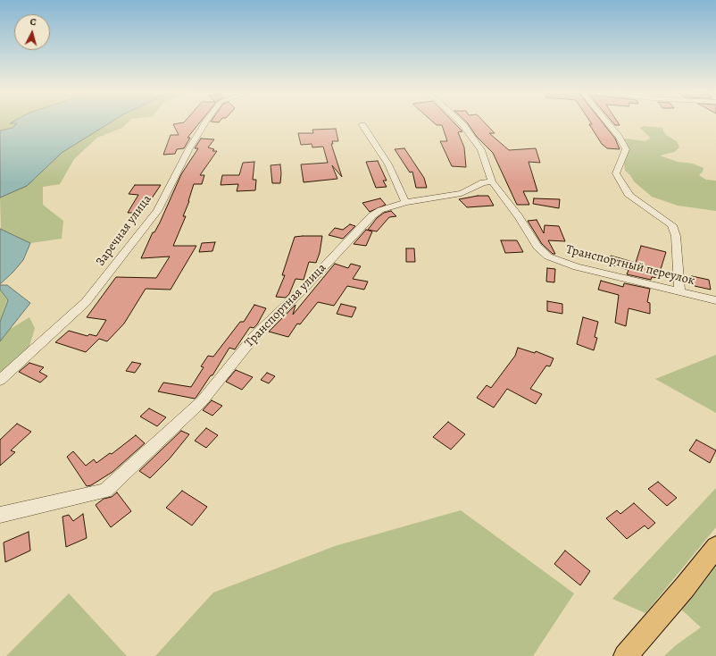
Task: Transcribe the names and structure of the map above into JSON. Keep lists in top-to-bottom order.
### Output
{
  "streets": {
    "street": ["Заречная улица", "Транспортный переулок", "Транспортная улица"]
  },
  "crossings": [
    ["Транспортный переулок", "Транспортная улица"]
  ],
  "north": "top"
}
